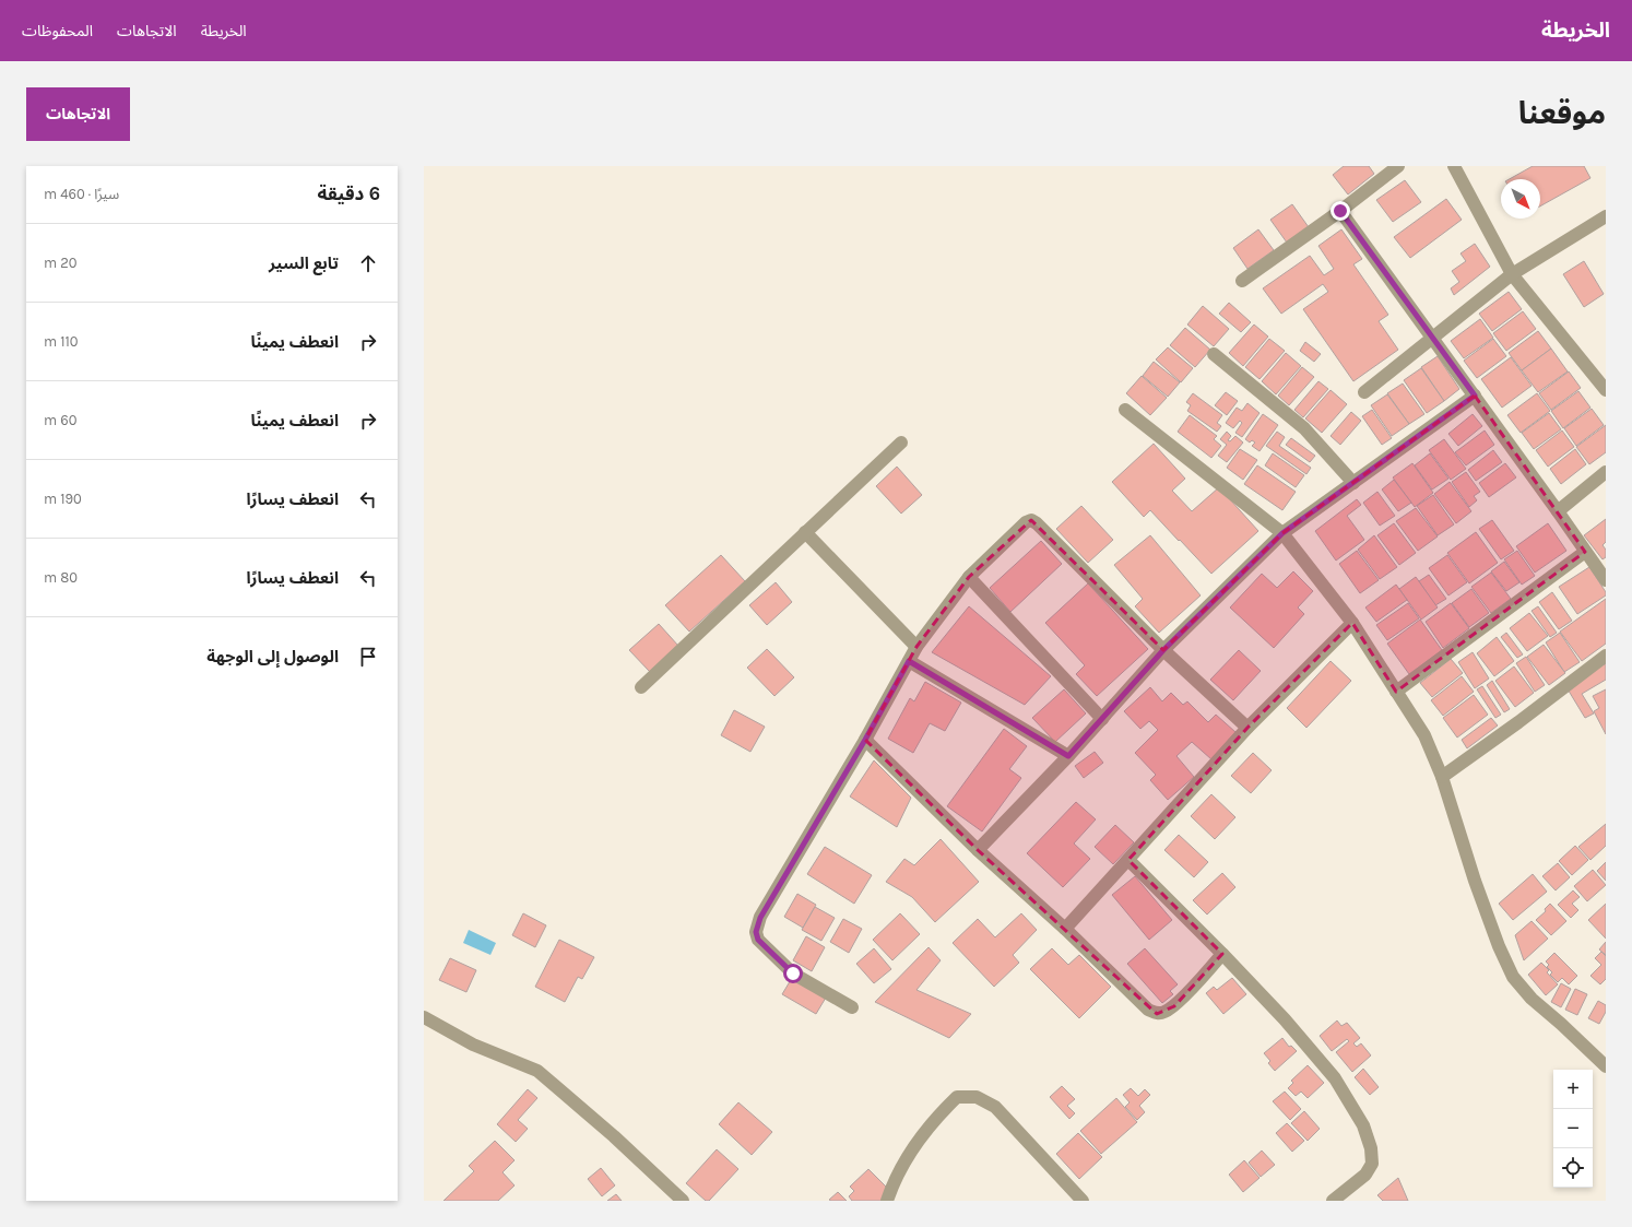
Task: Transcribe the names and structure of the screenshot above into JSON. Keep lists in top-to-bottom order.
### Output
{
  "north": "bottom right",
  "page": {
    "header": "الخريطة",
    "nav": ["الخريطة", "الاتجاهات", "المحفوظات"],
    "title": "موقعنا",
    "buttons": "الاتجاهات",
    "heading": ["6 دقيقة", "سيرًا · 460 m"],
    "list": [
      ["تابع السير", "20 m"],
      ["انعطف يمينًا", "110 m"],
      ["انعطف يمينًا", "60 m"],
      ["انعطف يسارًا", "190 m"],
      ["انعطف يسارًا", "80 m"],
      "الوصول إلى الوجهة"
    ],
    "map_buttons": ["+", "−"]
  }
}
